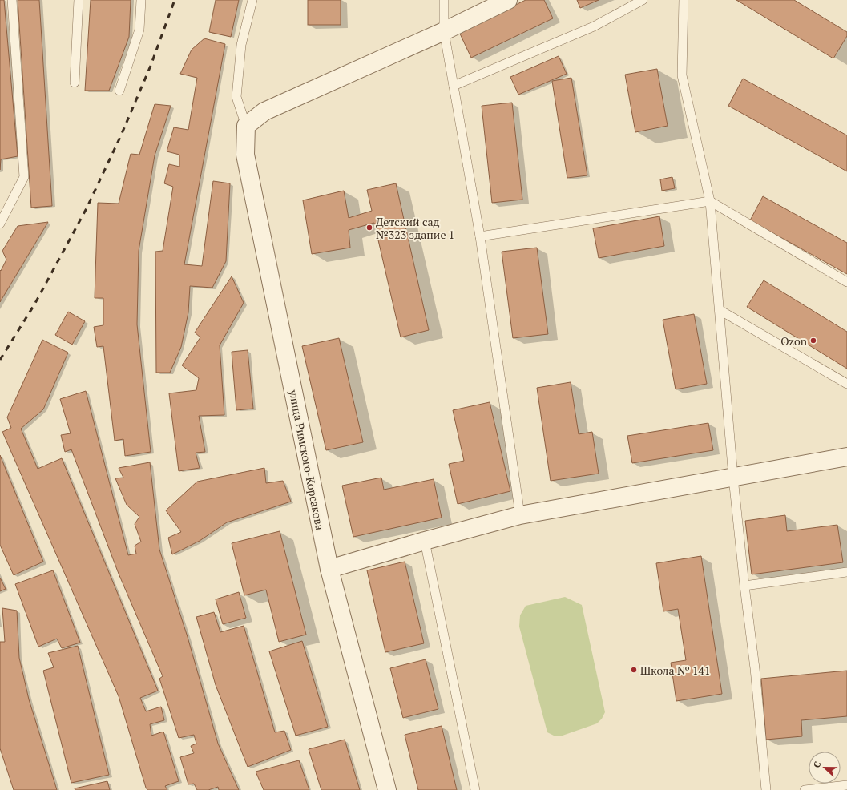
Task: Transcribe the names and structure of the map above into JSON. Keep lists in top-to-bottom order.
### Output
{
  "streets": {
    "street": ["улица Римского-Корсакова"]
  },
  "places": ["Детский сад №323 здание 1", "Ozon", "Школа № 141"],
  "north": "left"
}
